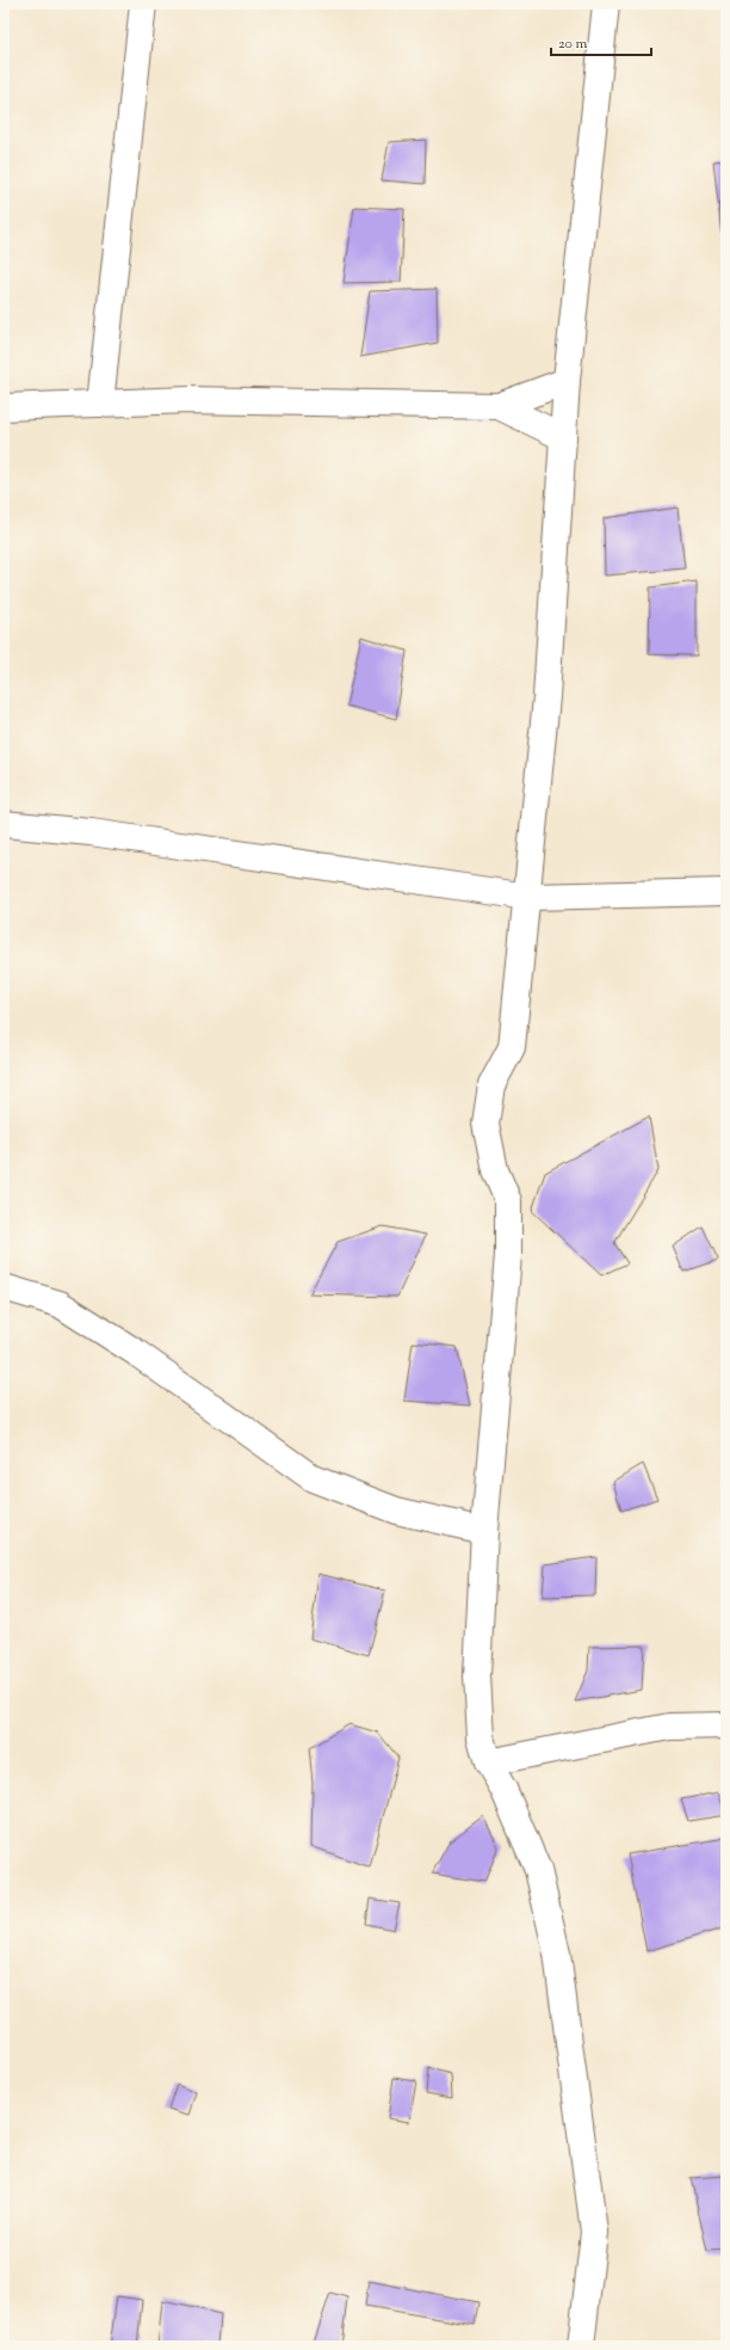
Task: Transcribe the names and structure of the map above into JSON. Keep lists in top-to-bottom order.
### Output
{
  "scale_bar": "20 m"
}
